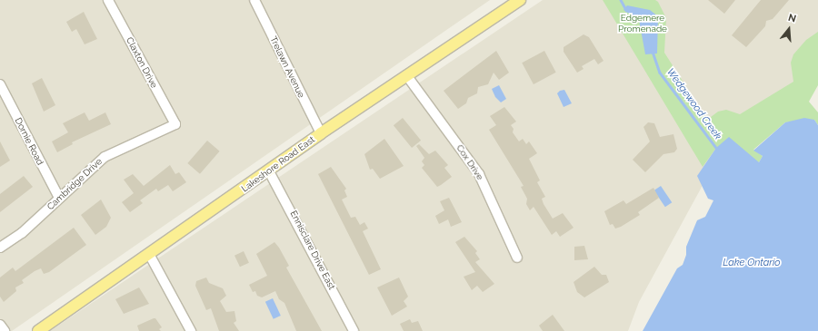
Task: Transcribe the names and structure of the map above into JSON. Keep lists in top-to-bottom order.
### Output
{
  "streets": {
    "main road": ["Lakeshore Road East"],
    "street": [
      "Claxton Drive",
      "Trelawn Avenue",
      "Dornie Road",
      "Cox Drive",
      "Cambridge Drive",
      "Ennisclare Drive East"
    ]
  },
  "crossings": [
    ["Claxton Drive", "Cambridge Drive"],
    ["Trelawn Avenue", "Lakeshore Road East"],
    ["Dornie Road", "Cambridge Drive"],
    ["Cox Drive", "Lakeshore Road East"],
    ["Lakeshore Road East", "Ennisclare Drive East"]
  ],
  "water": ["Wedgewood Creek", "Lake Ontario"],
  "parks": ["Edgemere Promenade"],
  "north": "top"
}
